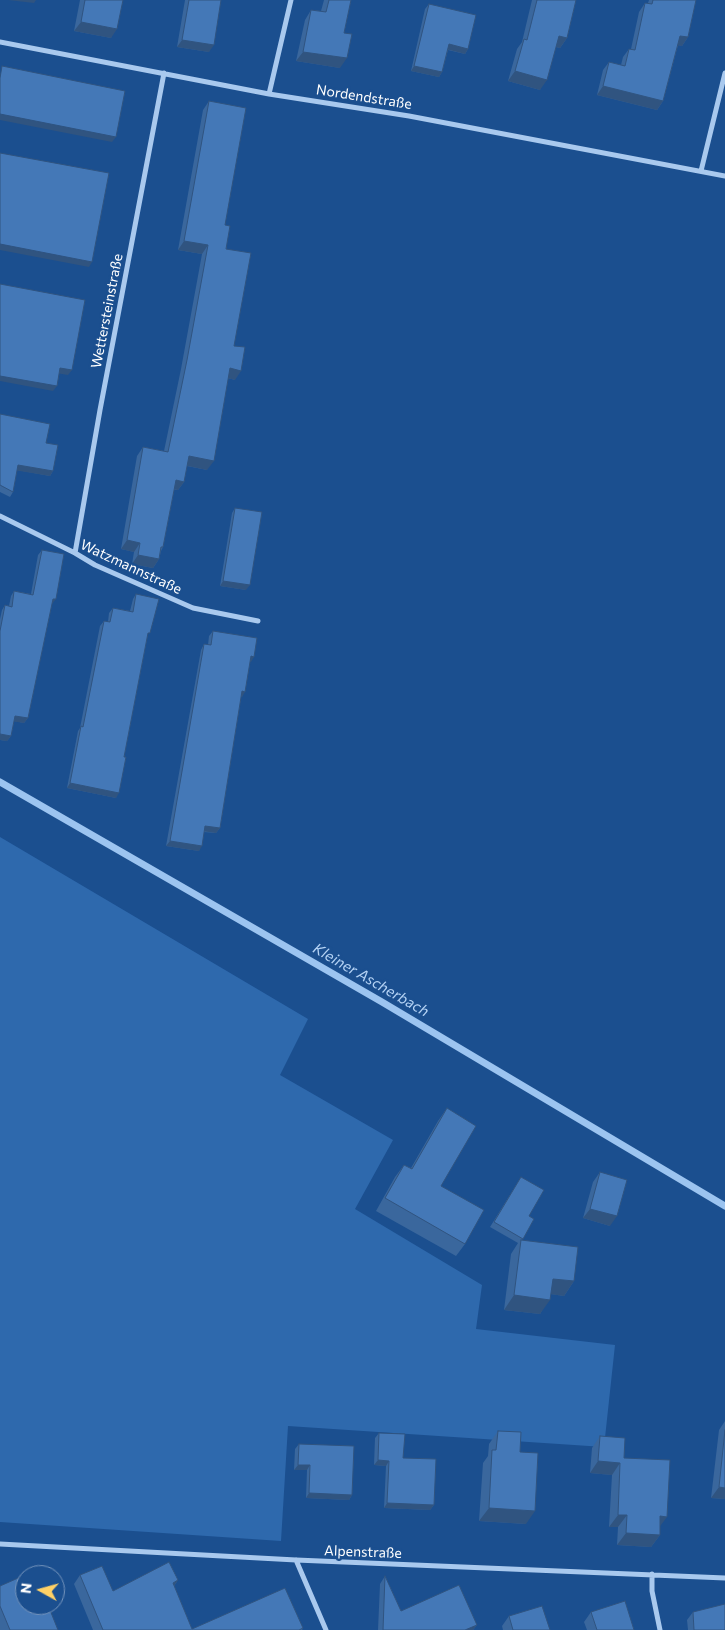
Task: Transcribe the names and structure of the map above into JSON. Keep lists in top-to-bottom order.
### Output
{
  "streets": {
    "street": [
      "Nordendstraße",
      "Wettersteinstraße",
      "Watzmannstraße",
      "Alpenstraße"
    ]
  },
  "crossings": [
    ["Nordendstraße", "Wettersteinstraße"],
    ["Wettersteinstraße", "Watzmannstraße"]
  ],
  "water": ["Kleiner Ascherbach"],
  "north": "left"
}
